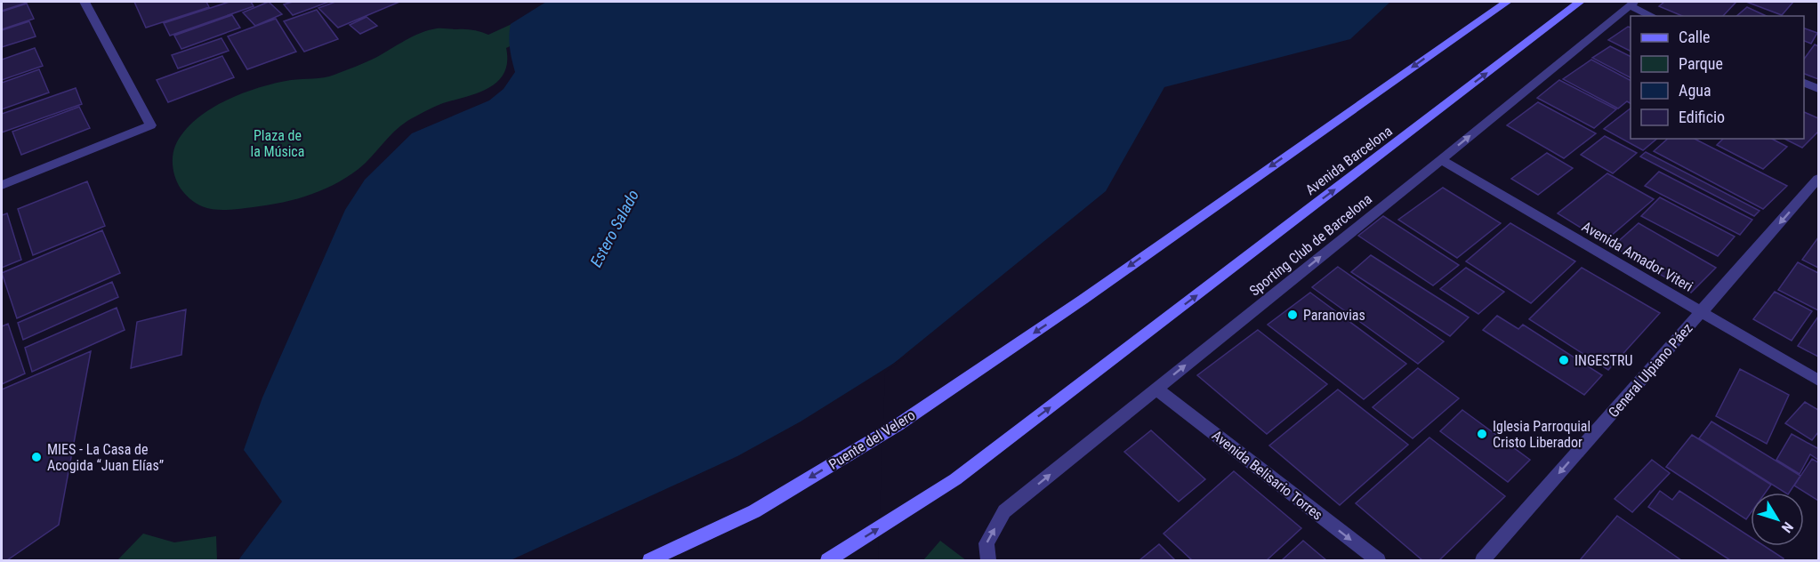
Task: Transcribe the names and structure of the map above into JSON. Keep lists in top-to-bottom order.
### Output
{
  "streets": {
    "main road": ["Avenida Barcelona", "Puente del Velero"],
    "street": [
      "Sporting Club de Barcelona",
      "Avenida Amador Viteri",
      "General Ulpiano Páez",
      "Avenida Belisario Torres"
    ]
  },
  "crossings": [
    ["Sporting Club de Barcelona", "Avenida Amador Viteri"],
    ["Sporting Club de Barcelona", "Avenida Belisario Torres"],
    ["Avenida Amador Viteri", "General Ulpiano Páez"]
  ],
  "one_way": [
    "Avenida Barcelona",
    "Sporting Club de Barcelona",
    "General Ulpiano Páez",
    "Puente del Velero",
    "Avenida Belisario Torres"
  ],
  "water": ["Estero Salado"],
  "parks": ["Plaza de la Música"],
  "places": [
    "Paranovias",
    "INGESTRU",
    "Iglesia Parroquial Cristo Liberador",
    "MIES - La Casa de Acogida “Juan Elías”"
  ],
  "legend": [
    "Calle",
    "Parque",
    "Agua",
    "Edificio"
  ],
  "north": "bottom right"
}
